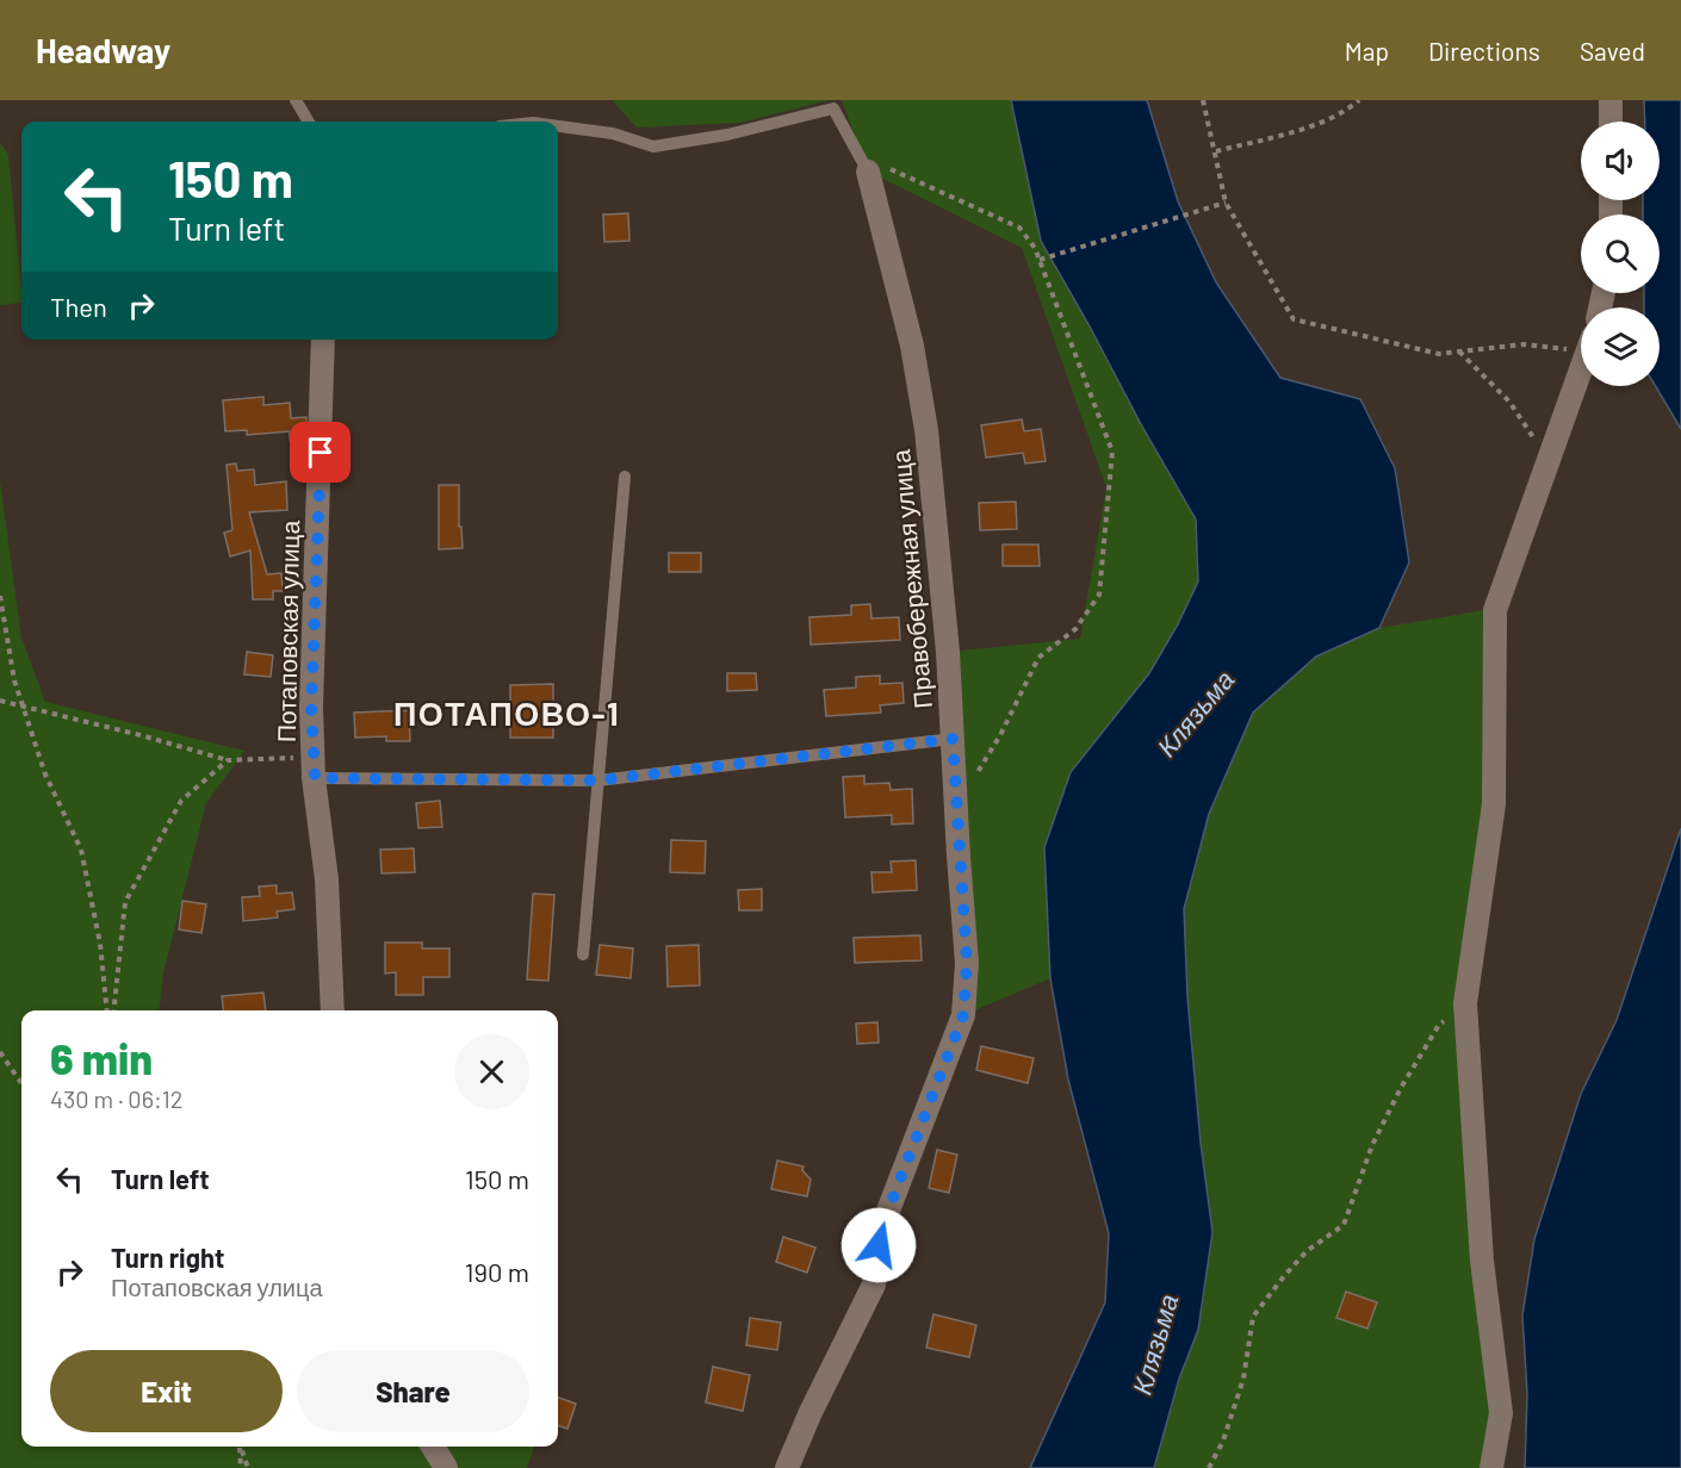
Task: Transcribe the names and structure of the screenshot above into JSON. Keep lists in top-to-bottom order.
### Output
{
  "streets": {
    "street": ["Правобережная улица", "Потаповская улица"]
  },
  "districts": ["ПОТАПОВО-1"],
  "water": ["Клязьма"],
  "page": {
    "header": "Headway",
    "nav": ["Map", "Directions", "Saved"],
    "turn": ["150 m", "Turn left"],
    "then": "Then",
    "heading": ["6 min", "430 m · 06:12"],
    "list": [
      {
        "name": "Turn left",
        "value": "150 m"
      },
      {
        "name": "Turn right",
        "note": "Потаповская улица",
        "value": "190 m"
      }
    ],
    "buttons": ["Exit", "Share"]
  }
}
